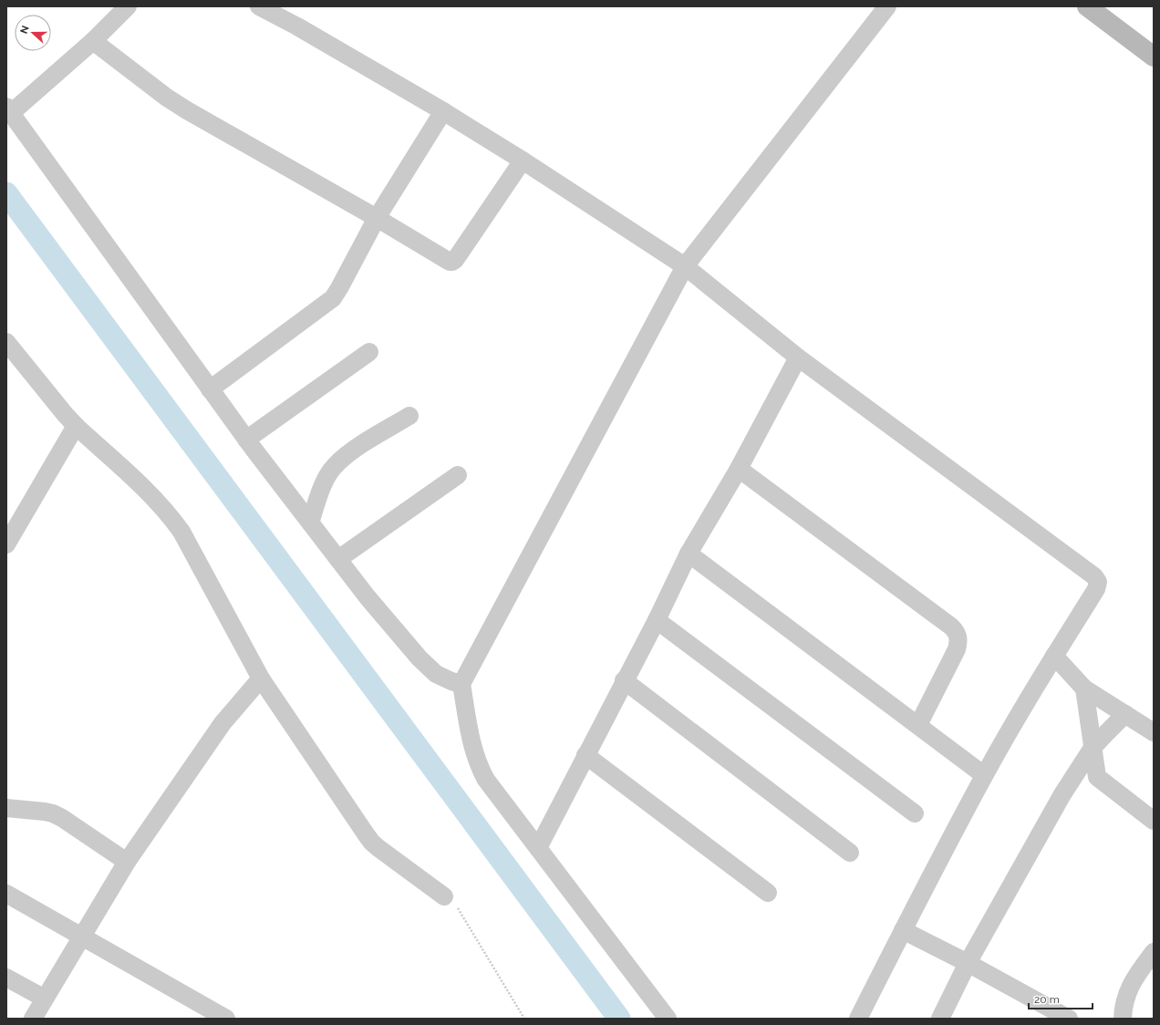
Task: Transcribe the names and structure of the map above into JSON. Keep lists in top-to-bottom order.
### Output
{
  "scale_bar": "20 m",
  "north": "left"
}
